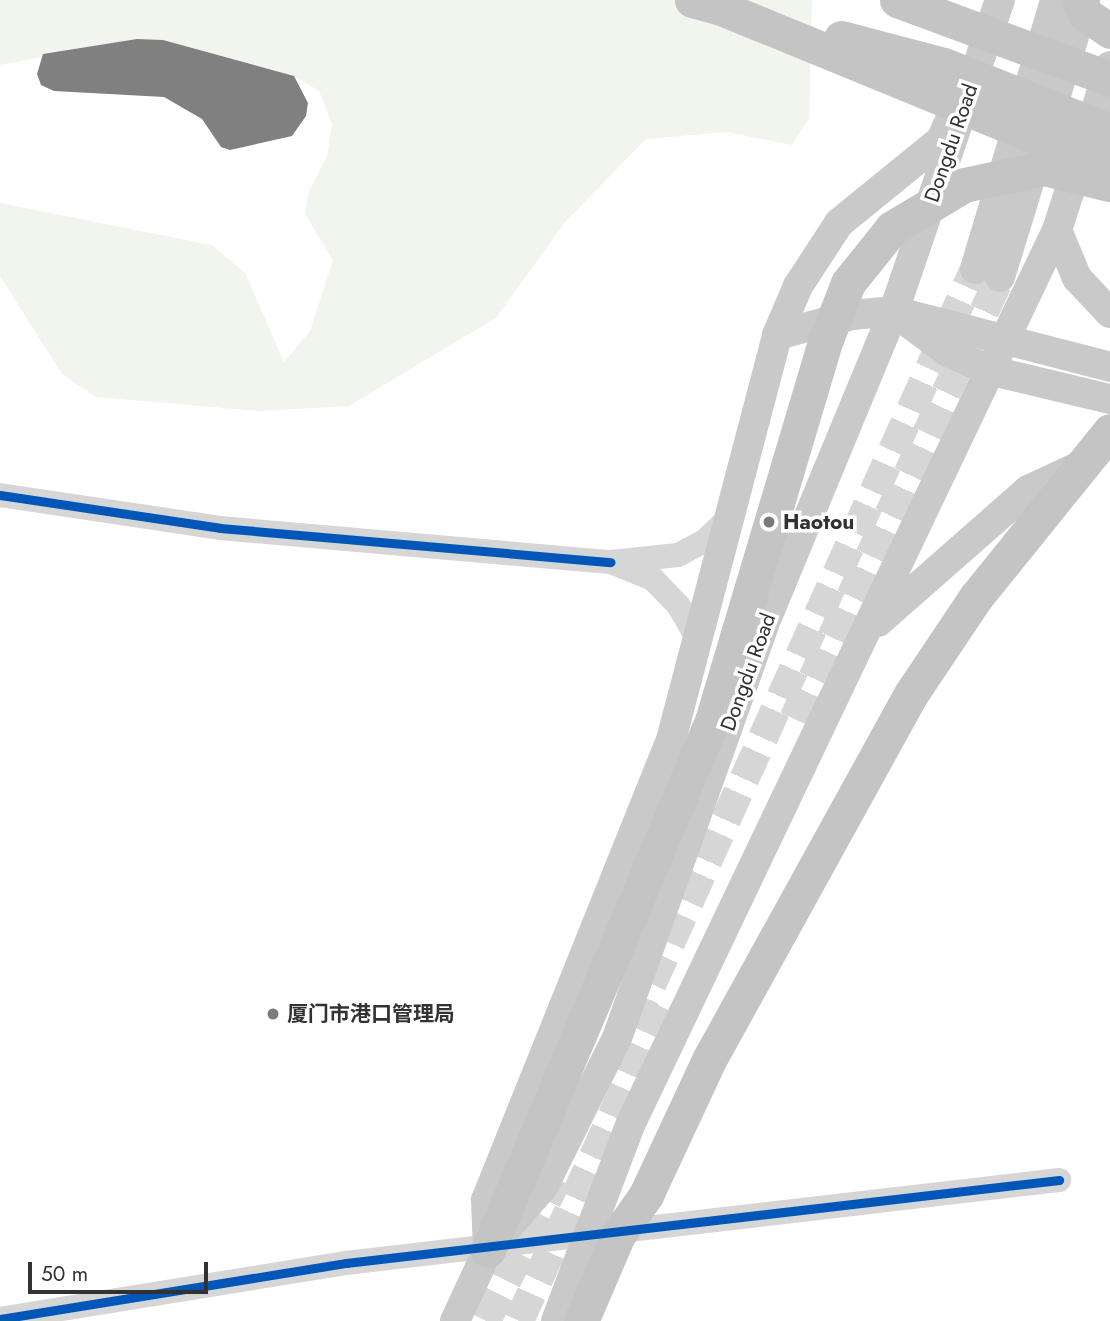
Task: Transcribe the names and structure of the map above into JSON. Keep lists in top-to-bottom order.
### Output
{
  "streets": {
    "main road": ["Dongdu Road"]
  },
  "places": ["Haotou", "厦门市港口管理局"],
  "scale_bar": "50 m"
}
